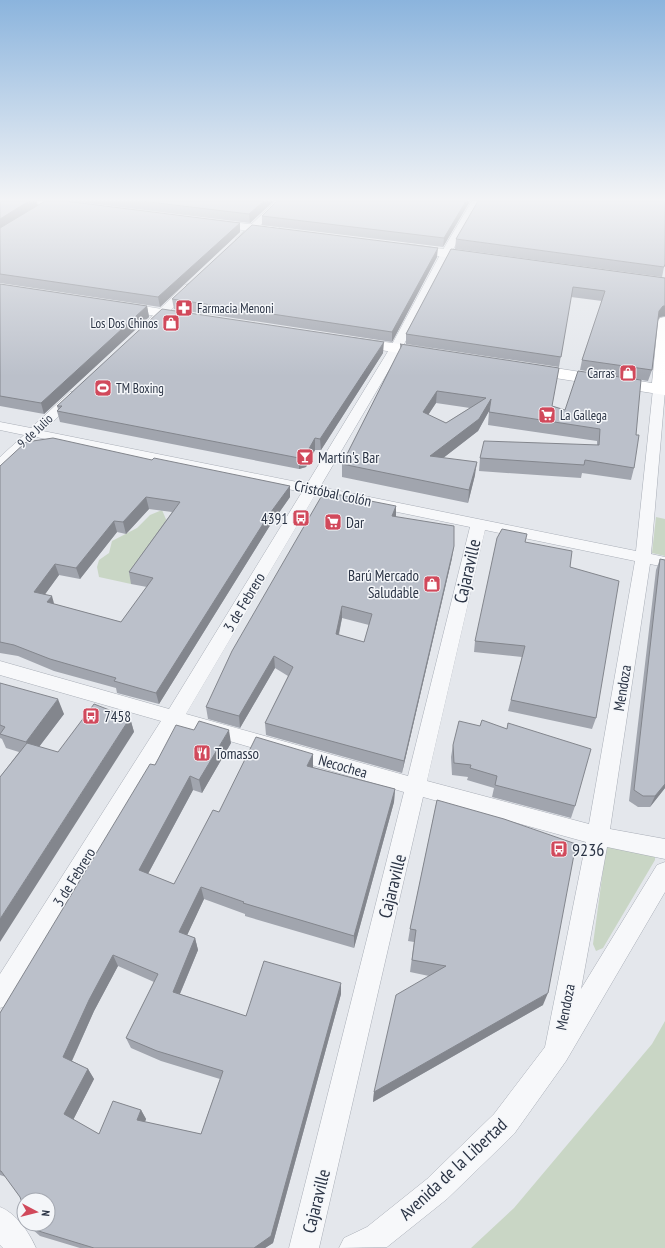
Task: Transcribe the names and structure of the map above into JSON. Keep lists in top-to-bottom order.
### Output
{
  "streets": {
    "main road": ["Mendoza"],
    "street": [
      "9 de Julio",
      "Cristóbal Colón",
      "Cajaraville",
      "3 de Febrero",
      "Necochea",
      "Avenida de la Libertad"
    ]
  },
  "crossings": [
    ["9 de Julio", "Cristóbal Colón"],
    ["Cristóbal Colón", "Cajaraville"],
    ["Cristóbal Colón", "3 de Febrero"],
    ["Cristóbal Colón", "Mendoza"],
    ["Cajaraville", "Necochea"],
    ["3 de Febrero", "Necochea"],
    ["Mendoza", "Necochea"],
    ["Mendoza", "Avenida de la Libertad"]
  ],
  "places": {
    "pharmacy": ["Farmacia Menoni"],
    "shop": ["Los Dos Chinos", "Carras", "Barú Mercado Saludable"],
    "sports": ["TM Boxing"],
    "supermarket": ["La Gallega", "Dar"],
    "bar": ["Martin's Bar"],
    "bus stop": ["4391", "7458", "9236"],
    "restaurant": ["Tomasso"]
  },
  "north": "right"
}
